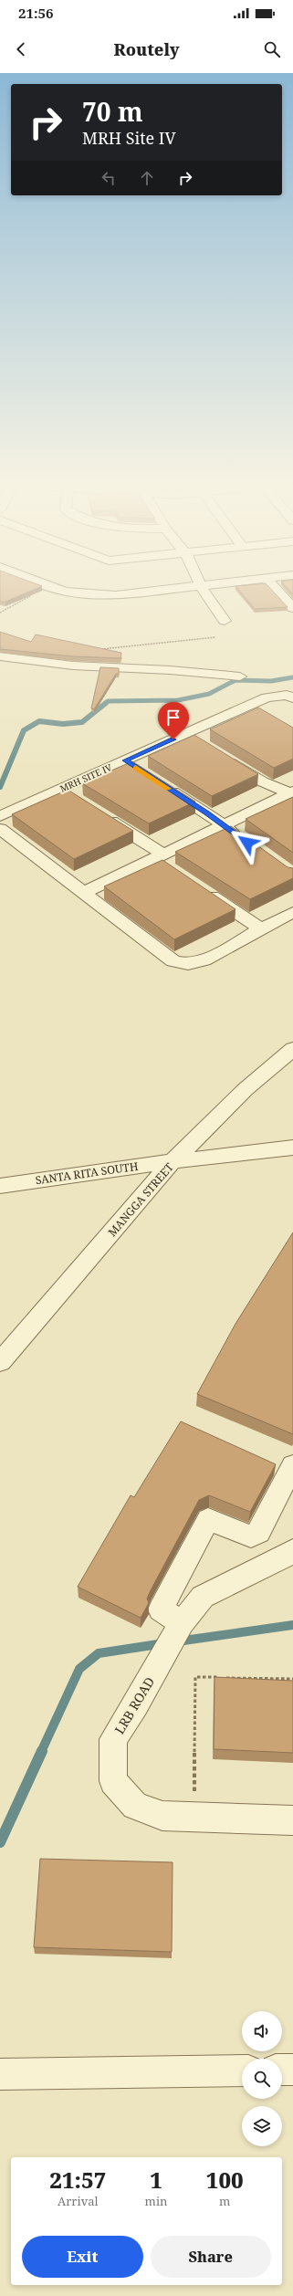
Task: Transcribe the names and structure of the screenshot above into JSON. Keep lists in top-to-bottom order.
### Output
{
  "streets": {
    "street": [
      "MRH SITE IV",
      "SANTA RITA SOUTH",
      "MANGGA STREET",
      "LRB ROAD"
    ]
  },
  "crossings": [
    ["SANTA RITA SOUTH", "MANGGA STREET"]
  ],
  "page": {
    "status": "21:56",
    "header": "Routely",
    "turn": ["70 m", "MRH Site IV"],
    "eta": [
      "21:57",
      "Arrival",
      "1",
      "min",
      "100",
      "m"
    ],
    "buttons": ["Exit", "Share"]
  }
}
